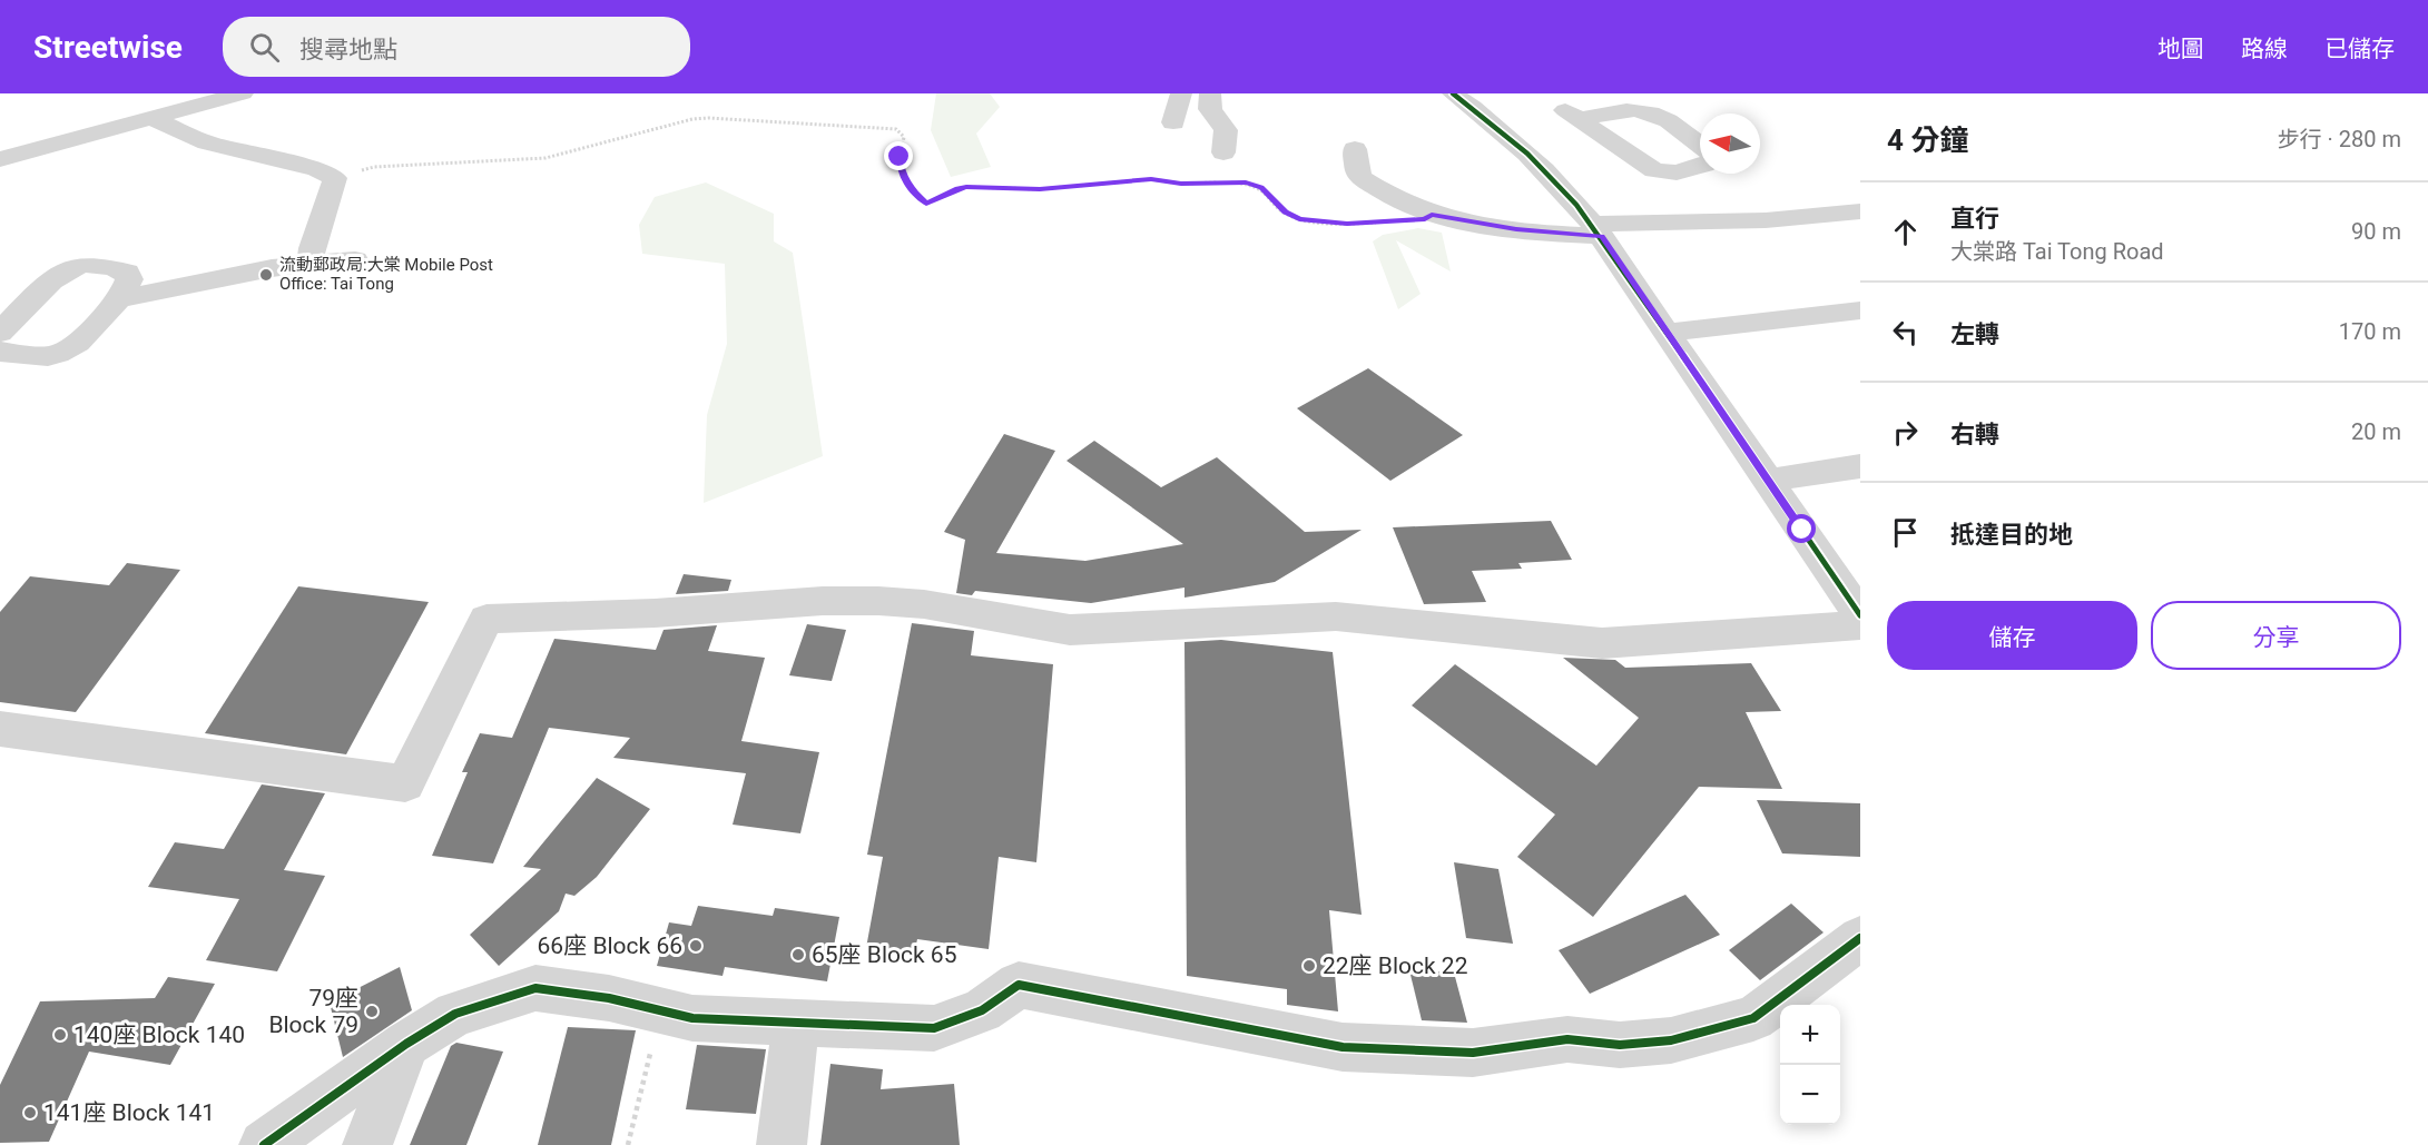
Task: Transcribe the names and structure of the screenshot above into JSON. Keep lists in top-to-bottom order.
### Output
{
  "places": [
    "流動郵政局:大棠 Mobile Post Office: Tai Tong",
    "66座 Block 66",
    "65座 Block 65",
    "22座 Block 22",
    "79座 Block 79",
    "140座 Block 140",
    "141座 Block 141"
  ],
  "north": "left",
  "page": {
    "header": "Streetwise",
    "search": "搜尋地點",
    "nav": ["地圖", "路線", "已儲存"],
    "heading": ["4 分鐘", "步行 · 280 m"],
    "list": [
      ["直行", "大棠路 Tai Tong Road", "90 m"],
      ["左轉", "170 m"],
      ["右轉", "20 m"],
      "抵達目的地"
    ],
    "buttons": ["儲存", "分享"],
    "map_buttons": ["+", "−"]
  }
}
